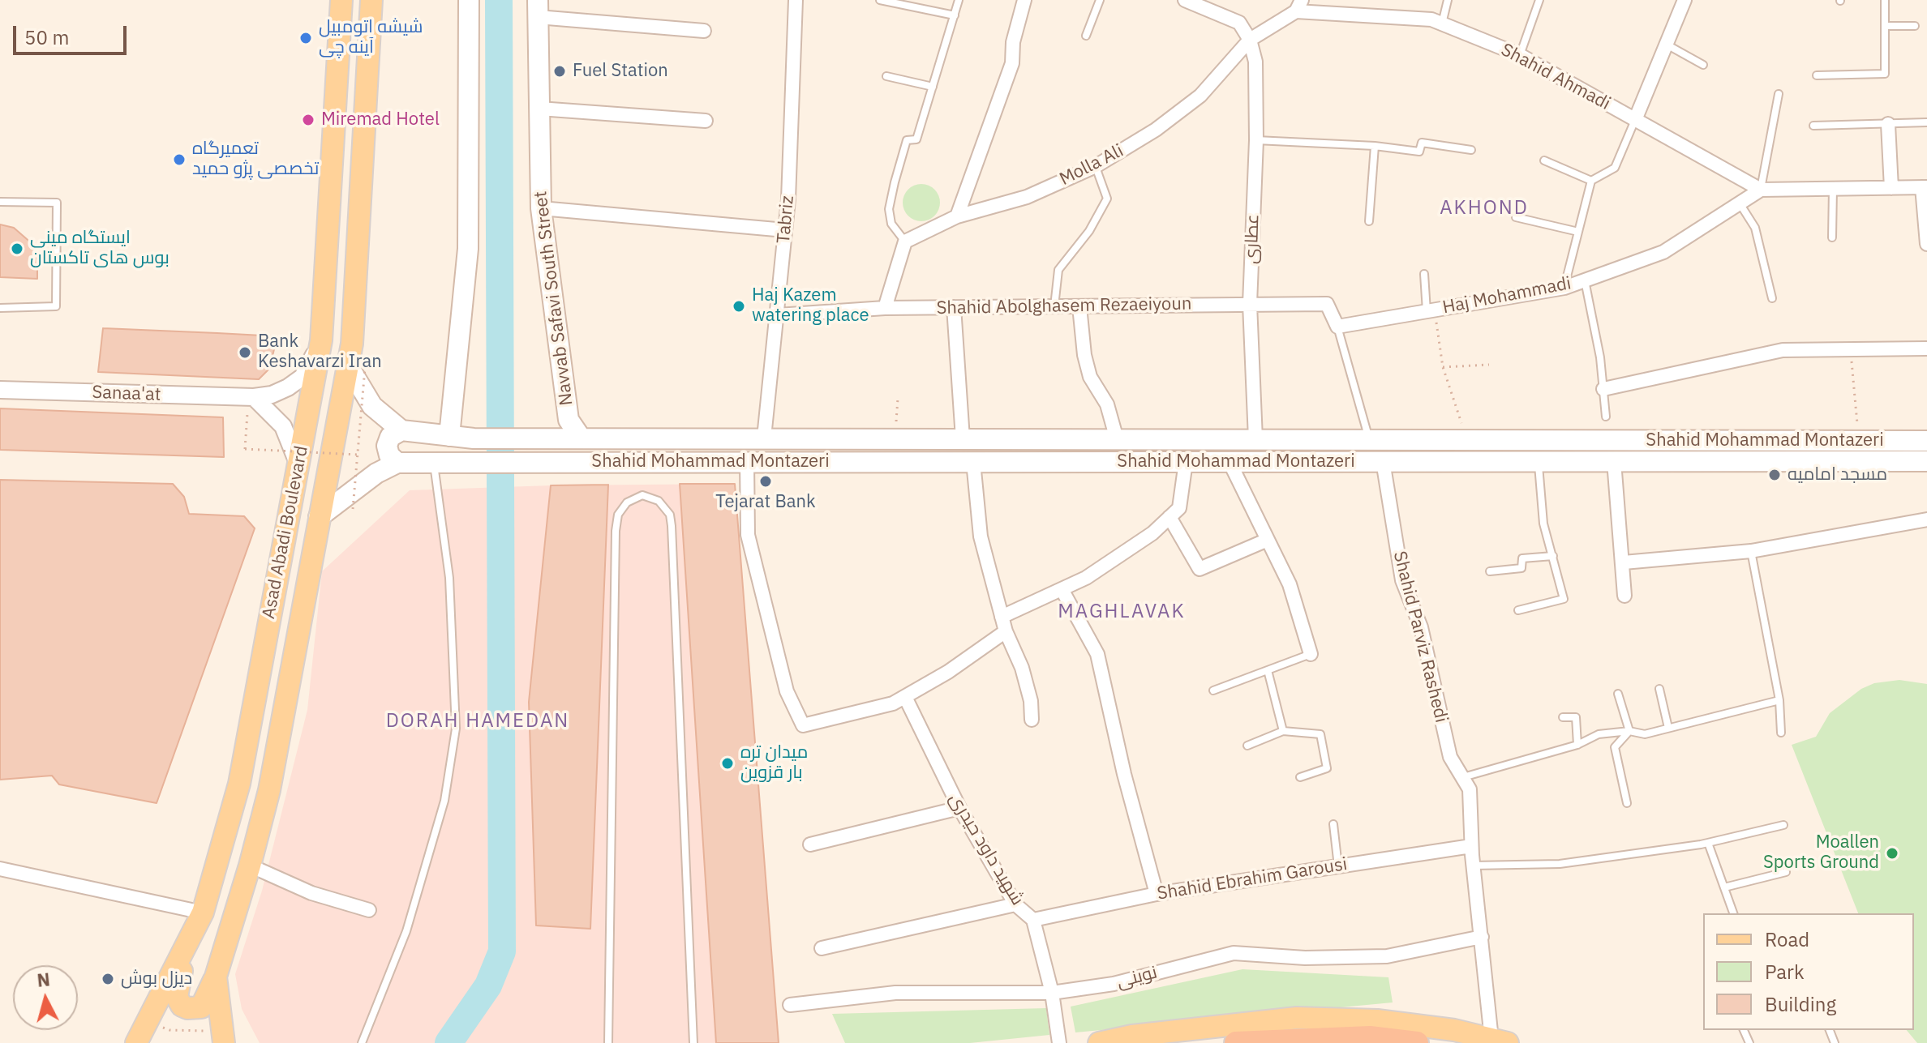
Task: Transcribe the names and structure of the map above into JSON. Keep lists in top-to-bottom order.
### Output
{
  "streets": {
    "main road": ["Navvab Safavi South Street", "Shahid Mohammad Montazeri", "Asad Abadi Boulevard"],
    "street": [
      "Shahid Ahmadi",
      "Molla Ali",
      "Tabriz",
      "عطاری",
      "Haj Mohammadi",
      "Shahid Abolghasem Rezaeiyoun",
      "Sanaa'at",
      "Shahid Parviz Rashedi",
      "شهید داود حیدری",
      "Shahid Ebrahim Garousi",
      "نوینی"
    ]
  },
  "crossings": [
    ["Shahid Ahmadi", "Molla Ali"],
    ["Shahid Ahmadi", "Haj Mohammadi"],
    ["Molla Ali", "عطاری"],
    ["Tabriz", "Shahid Abolghasem Rezaeiyoun"],
    ["Tabriz", "Shahid Mohammad Montazeri"],
    ["عطاری", "Shahid Abolghasem Rezaeiyoun"],
    ["عطاری", "Shahid Mohammad Montazeri"],
    ["Haj Mohammadi", "Shahid Abolghasem Rezaeiyoun"],
    ["Navvab Safavi South Street", "Shahid Mohammad Montazeri"],
    ["Sanaa'at", "Asad Abadi Boulevard"],
    ["Shahid Mohammad Montazeri", "Shahid Parviz Rashedi"],
    ["Shahid Parviz Rashedi", "Shahid Ebrahim Garousi"],
    ["Shahid Parviz Rashedi", "نوینی"],
    ["شهید داود حیدری", "Shahid Ebrahim Garousi"],
    ["شهید داود حیدری", "نوینی"]
  ],
  "districts": ["AKHOND", "MAGHLAVAK", "DORAH HAMEDAN"],
  "places": [
    "شیشه اتومبیل آینه چی",
    "Fuel Station",
    "Miremad Hotel",
    "تعمیرگاه تخصصی پژو حمید",
    "ایستگاه مینی بوس های تاکستان",
    "Haj Kazem watering place",
    "Bank Keshavarzi Iran",
    "مسجد امامیه",
    "Tejarat Bank",
    "میدان تره بار قزوین",
    "Moallen Sports Ground",
    "دیزل بوش"
  ],
  "legend": ["Road", "Park", "Building"],
  "scale_bar": "50 m",
  "north": "top"
}
